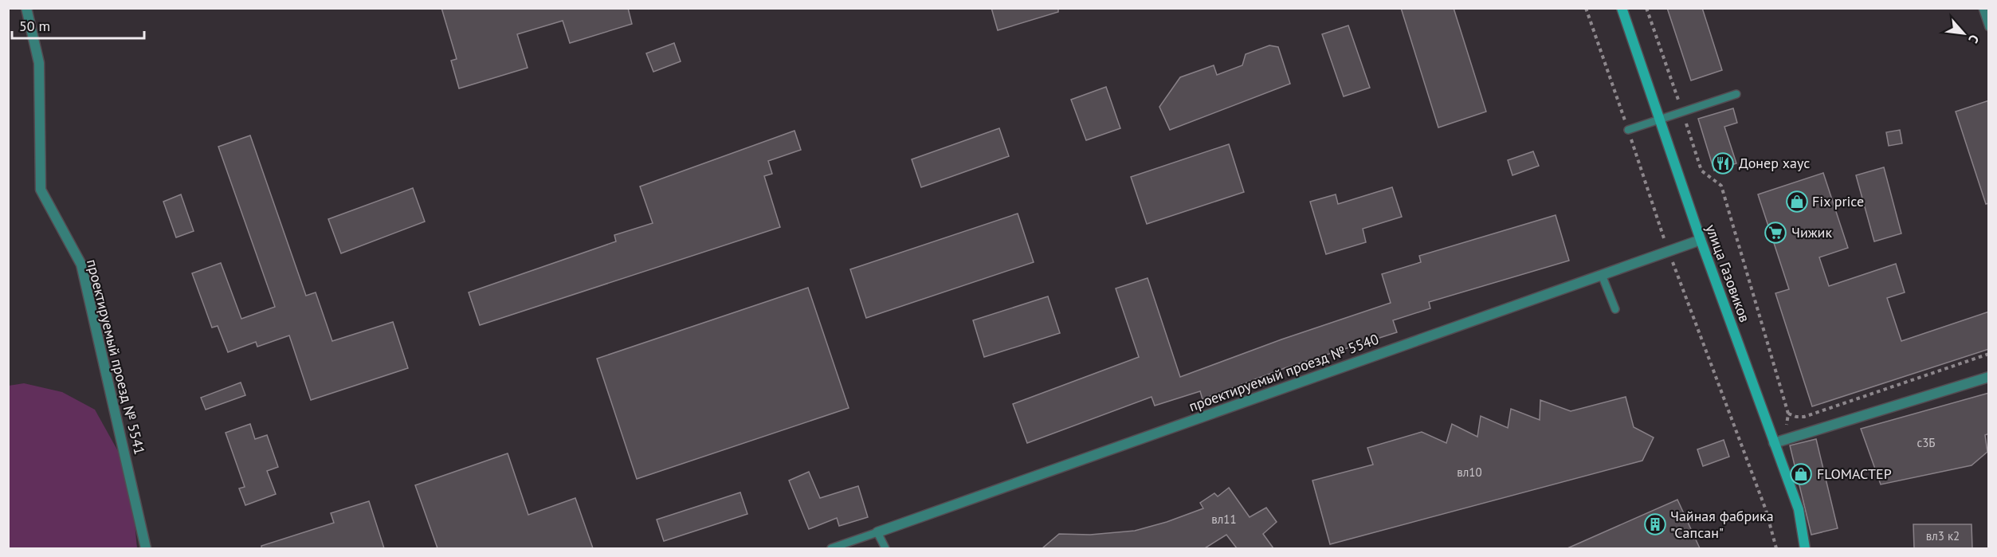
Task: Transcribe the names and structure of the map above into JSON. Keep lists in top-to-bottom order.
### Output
{
  "streets": {
    "street": ["улица Газовиков", "проектируемый проезд № 5541", "проектируемый проезд № 5540"]
  },
  "crossings": [
    ["улица Газовиков", "проектируемый проезд № 5540"]
  ],
  "places": {
    "restaurant": ["Донер хаус"],
    "shop": ["Fix price", "FLOМАСТЕР"],
    "supermarket": ["Чижик"],
    "building": ["Чайная фабрика \"Сапсан\""]
  },
  "house_numbers": [
    "с3Б",
    "вл10",
    "вл11",
    "вл3 к2"
  ],
  "scale_bar": "50 m",
  "north": "bottom right"
}
